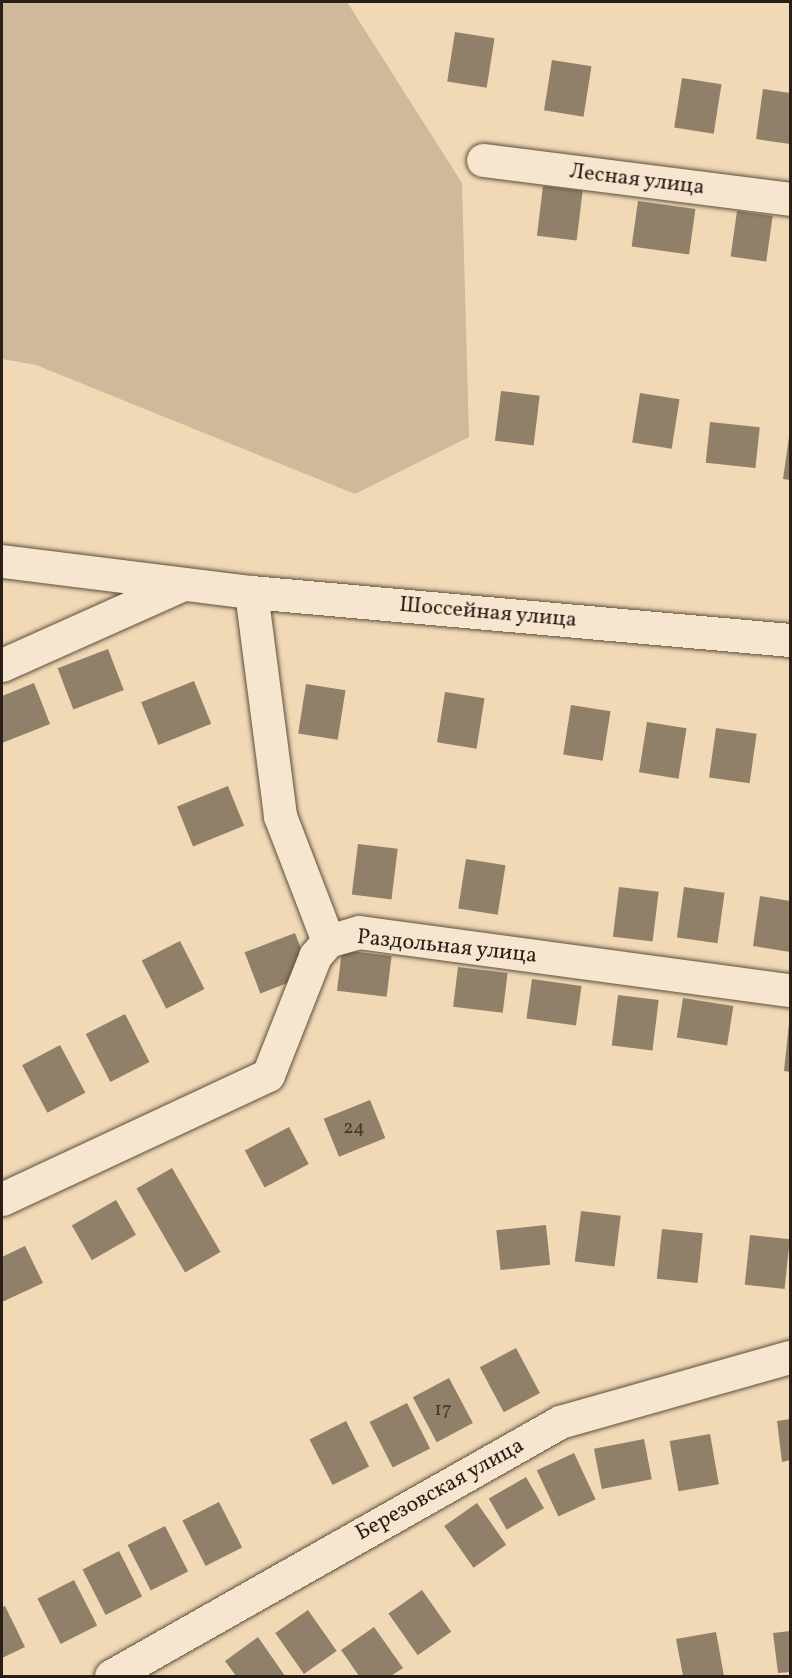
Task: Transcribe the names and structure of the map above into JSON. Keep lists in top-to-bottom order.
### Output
{
  "streets": {
    "street": [
      "Лесная улица",
      "Шоссейная улица",
      "Раздольная улица",
      "Березовская улица"
    ]
  },
  "house_numbers": ["24", "17"]
}
